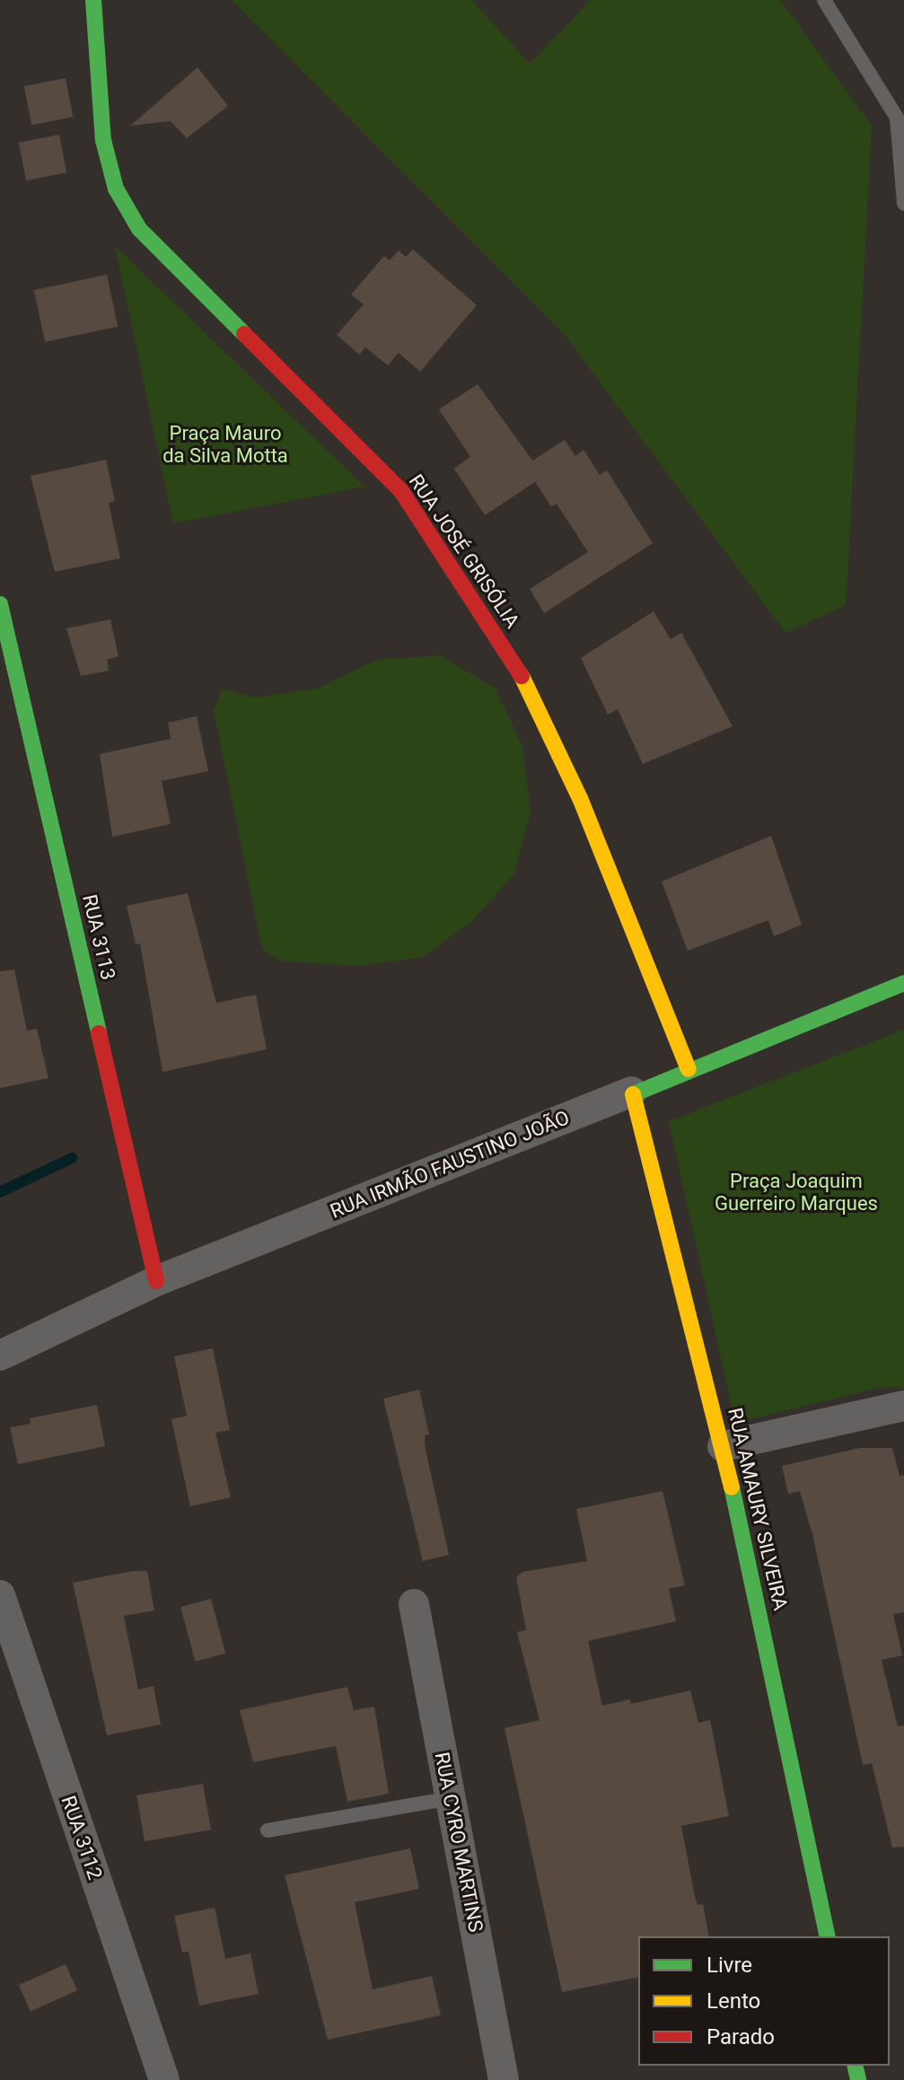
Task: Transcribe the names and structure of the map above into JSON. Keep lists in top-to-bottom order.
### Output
{
  "streets": {
    "street": [
      "RUA JOSÉ GRISÓLIA",
      "RUA 3113",
      "RUA IRMÃO FAUSTINO JOÃO",
      "RUA AMAURY SILVEIRA",
      "RUA 3112",
      "RUA CYRO MARTINS"
    ]
  },
  "crossings": [
    ["RUA JOSÉ GRISÓLIA", "RUA IRMÃO FAUSTINO JOÃO"],
    ["RUA 3113", "RUA IRMÃO FAUSTINO JOÃO"],
    ["RUA IRMÃO FAUSTINO JOÃO", "RUA AMAURY SILVEIRA"]
  ],
  "parks": ["Praça Mauro da Silva Motta", "Praça Joaquim Guerreiro Marques"],
  "legend": ["Livre", "Lento", "Parado"]
}
